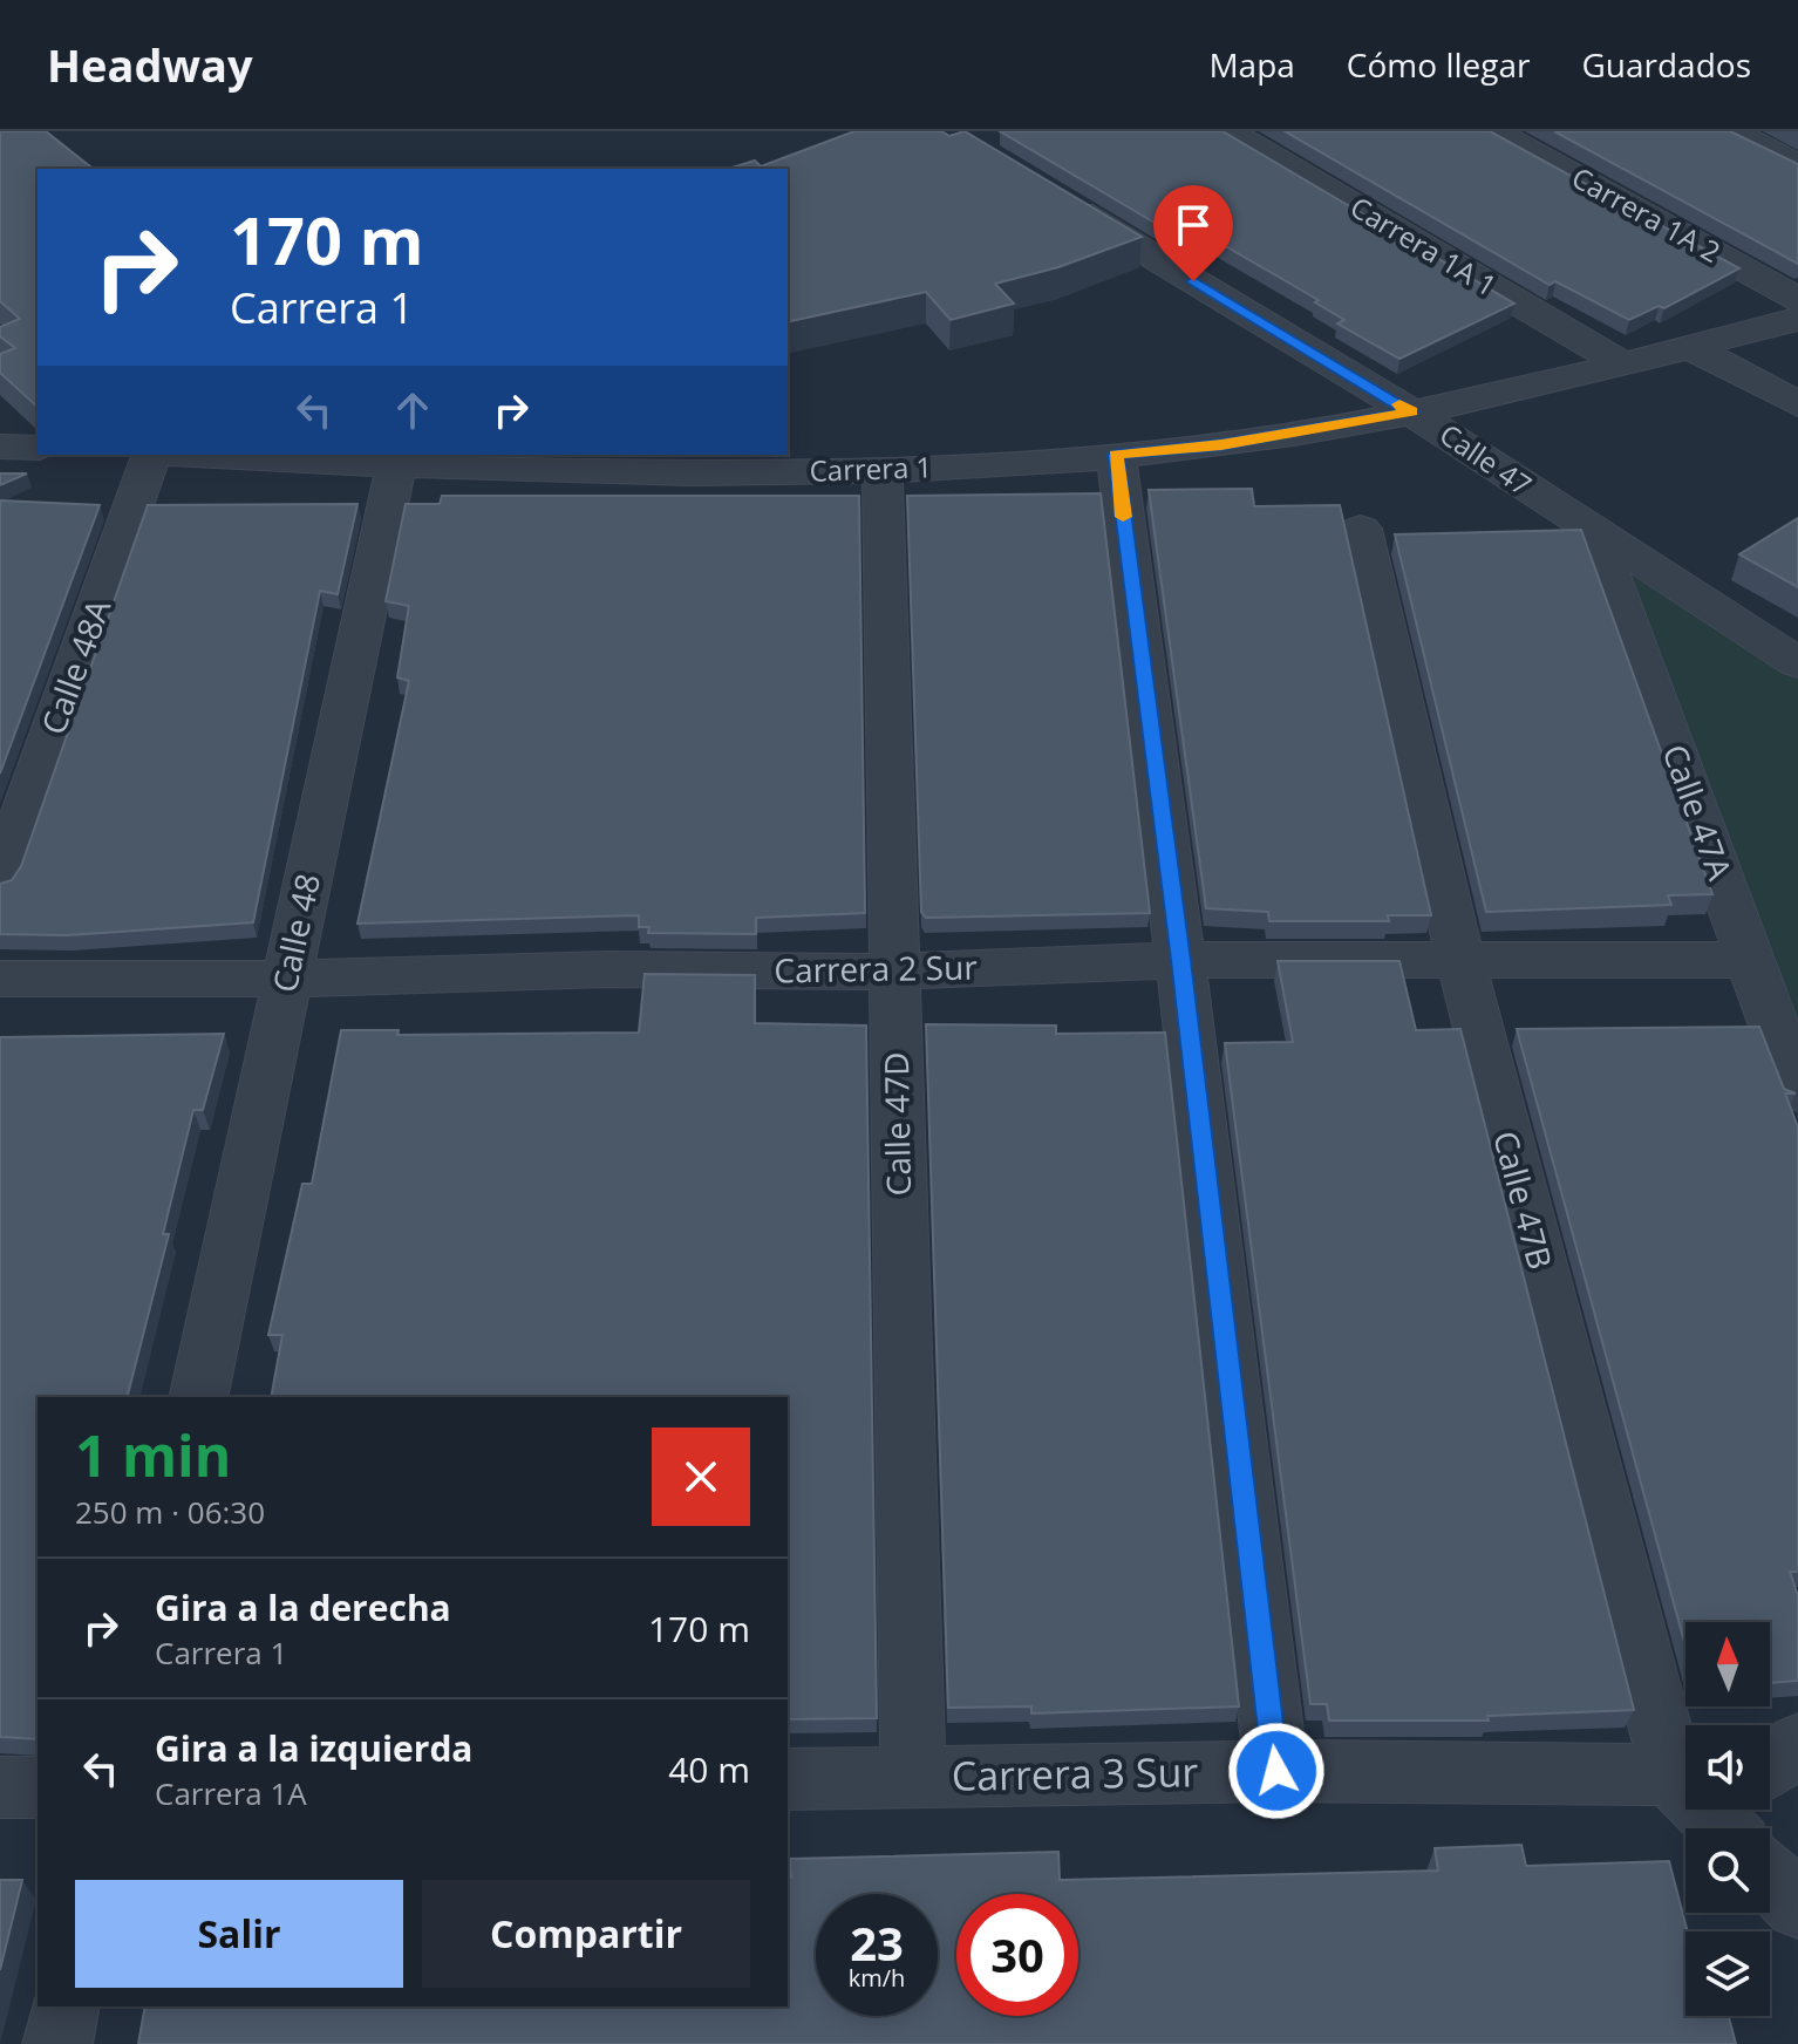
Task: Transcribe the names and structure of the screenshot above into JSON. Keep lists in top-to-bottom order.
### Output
{
  "streets": {
    "street": [
      "Carrera 1A 2",
      "Carrera 1A 1",
      "Calle 47",
      "Carrera 1",
      "Calle 48A",
      "Calle 47A",
      "Calle 48",
      "Carrera 2 Sur",
      "Calle 47D",
      "Calle 47B",
      "Carrera 3 Sur"
    ]
  },
  "crossings": [
    ["Carrera 1A 1", "Calle 47"],
    ["Calle 47", "Carrera 1"],
    ["Calle 47", "Calle 47A"],
    ["Carrera 1", "Calle 48"],
    ["Carrera 1", "Calle 47D"],
    ["Calle 47A", "Carrera 2 Sur"],
    ["Calle 48", "Carrera 2 Sur"],
    ["Carrera 2 Sur", "Calle 47D"],
    ["Carrera 2 Sur", "Calle 47B"],
    ["Calle 47D", "Carrera 3 Sur"]
  ],
  "north": "top",
  "page": {
    "header": "Headway",
    "nav": ["Mapa", "Cómo llegar", "Guardados"],
    "turn": ["170 m", "Carrera 1"],
    "heading": ["1 min", "250 m · 06:30"],
    "list": [
      {
        "name": "Gira a la derecha",
        "note": "Carrera 1",
        "value": "170 m"
      },
      {
        "name": "Gira a la izquierda",
        "note": "Carrera 1A",
        "value": "40 m"
      }
    ],
    "buttons": ["Salir", "Compartir"],
    "speed": "23 km/h",
    "limit": "30"
  }
}
